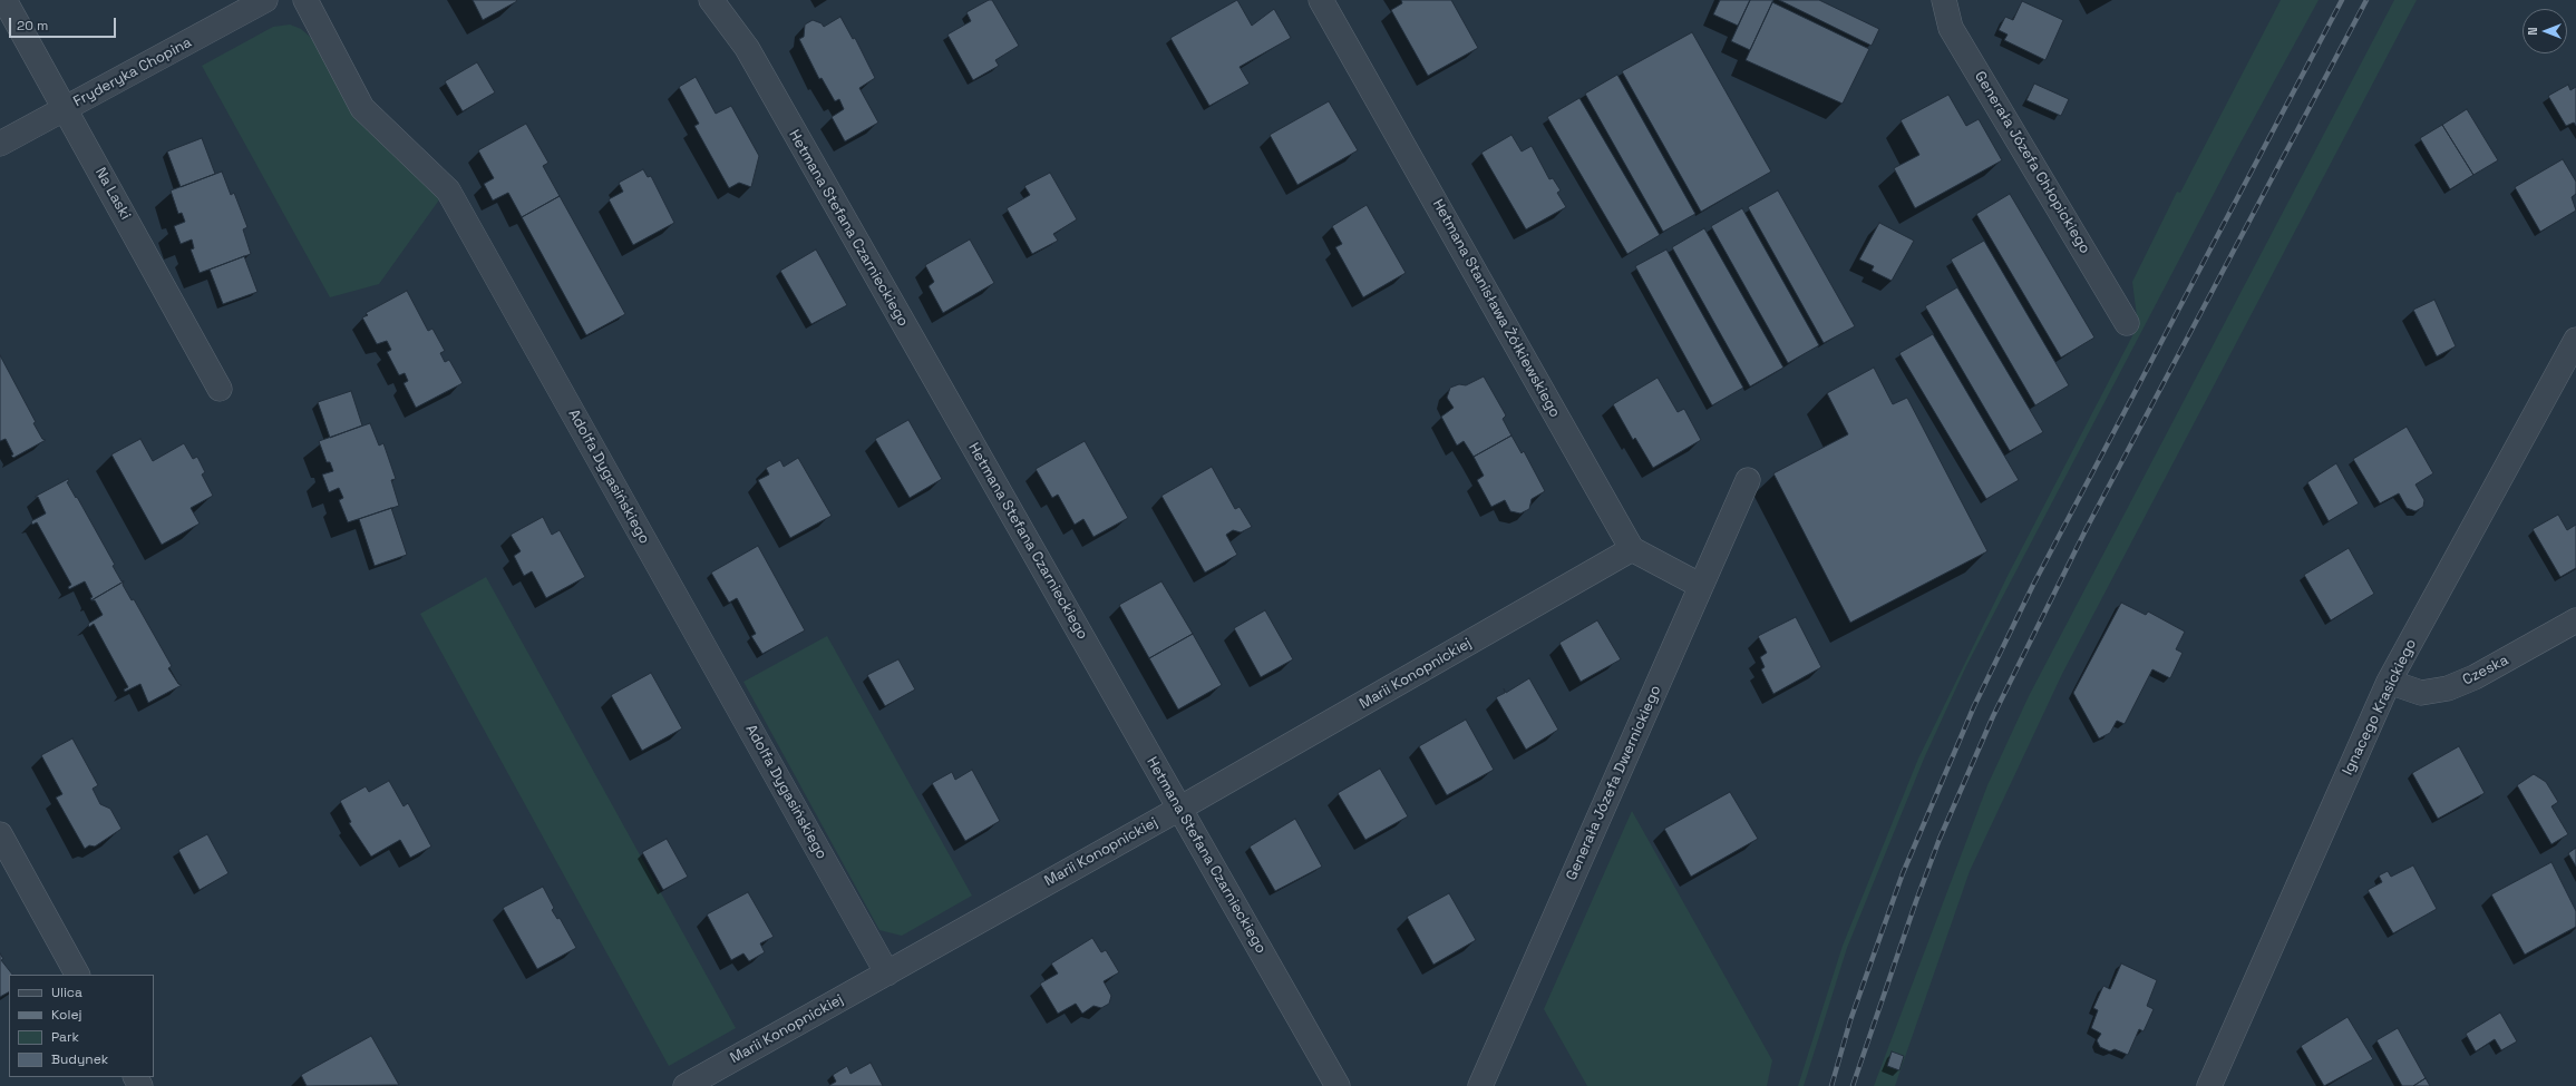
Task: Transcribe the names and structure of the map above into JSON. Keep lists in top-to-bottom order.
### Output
{
  "streets": {
    "street": [
      "Fryderyka Chopina",
      "Generała Józefa Chłopickiego",
      "Na Laski",
      "Hetmana Stefana Czarnieckiego",
      "Hetmana Stanisława Żółkiewskiego",
      "Adolfa Dygasińskiego",
      "Czeska",
      "Marii Konopnickiej",
      "Ignacego Krasickiego",
      "Generała Józefa Dwernickiego"
    ]
  },
  "crossings": [
    ["Fryderyka Chopina", "Na Laski"],
    ["Hetmana Stefana Czarnieckiego", "Marii Konopnickiej"],
    ["Hetmana Stanisława Żółkiewskiego", "Marii Konopnickiej"],
    ["Adolfa Dygasińskiego", "Marii Konopnickiej"],
    ["Czeska", "Ignacego Krasickiego"]
  ],
  "legend": [
    "Ulica",
    "Kolej",
    "Park",
    "Budynek"
  ],
  "scale_bar": "20 m",
  "north": "left"
}
